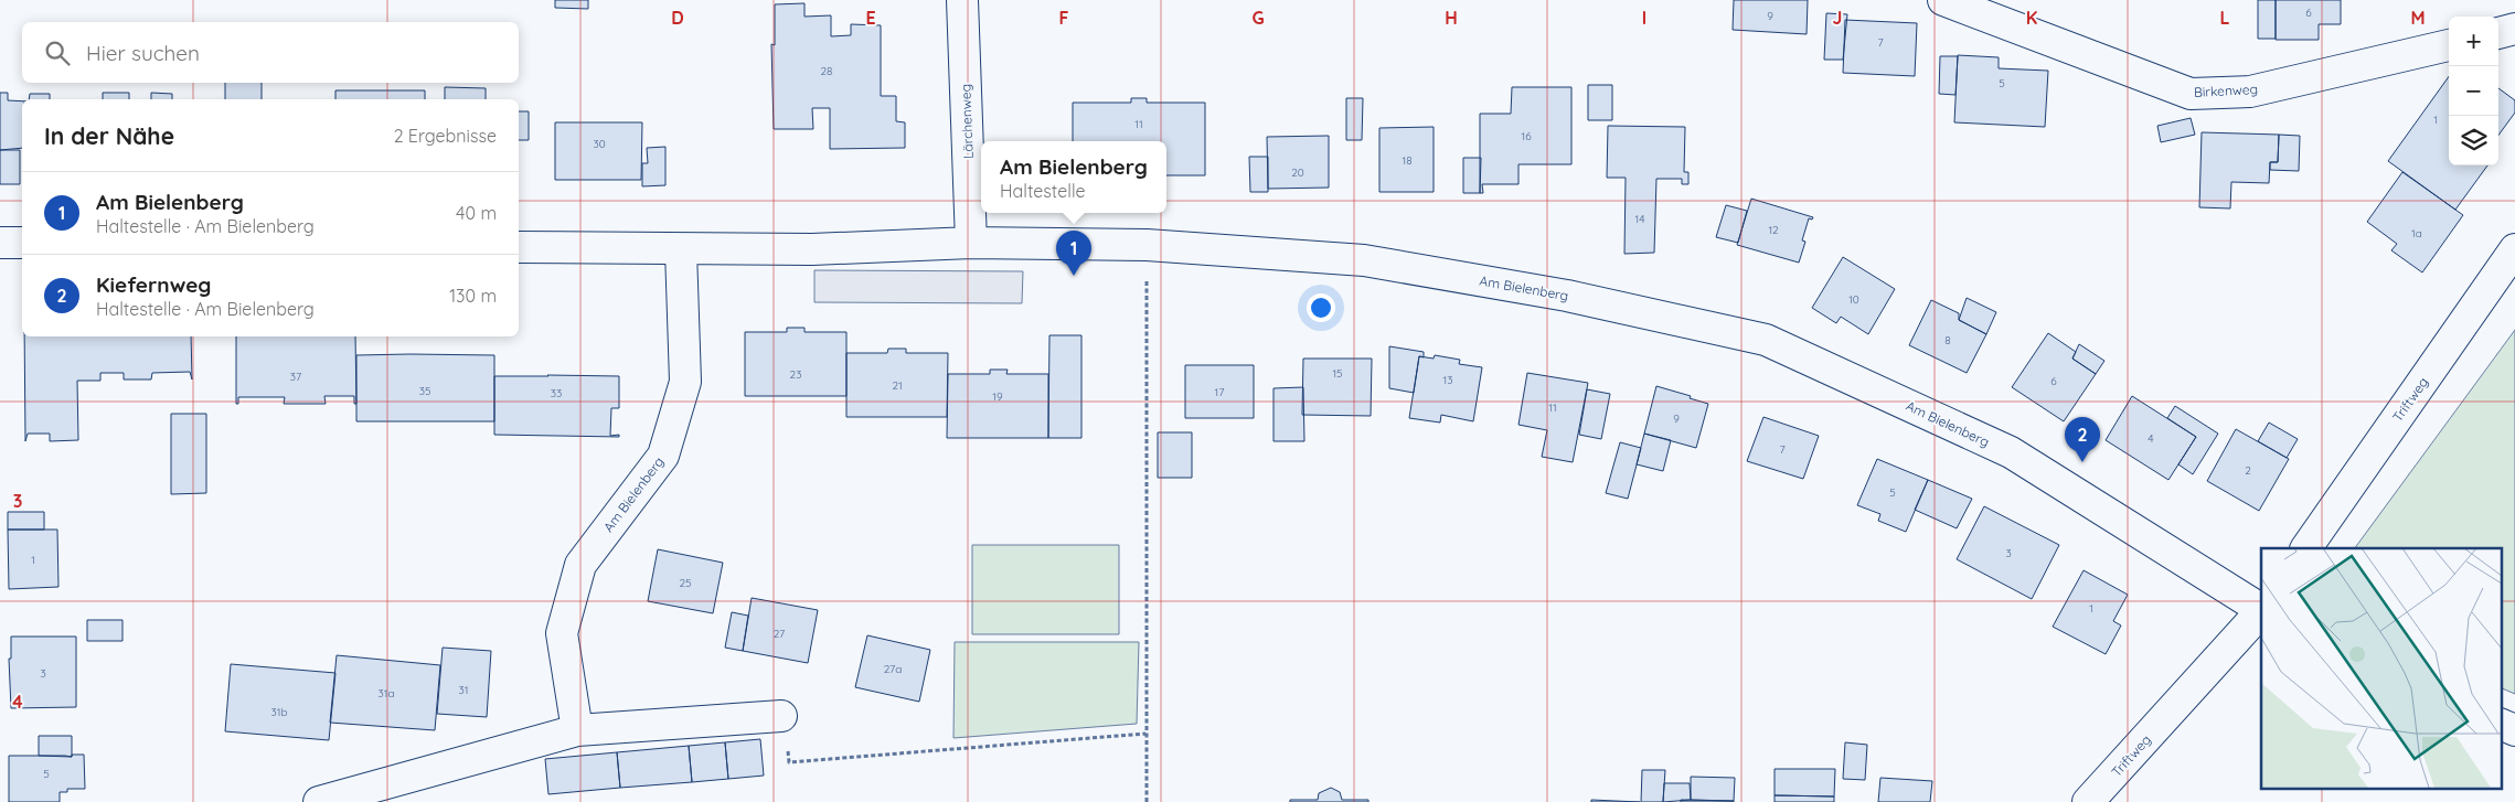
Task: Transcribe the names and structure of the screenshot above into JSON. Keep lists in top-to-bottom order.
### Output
{
  "streets": {
    "street": [
      "Birkenweg",
      "Lärchenweg",
      "Am Bielenberg",
      "Triftweg"
    ]
  },
  "crossings": [
    ["Lärchenweg", "Am Bielenberg"]
  ],
  "house_numbers": [
    "6",
    "9",
    "7",
    "28",
    "5",
    "1",
    "11",
    "16",
    "30",
    "18",
    "20",
    "14",
    "12",
    "1a",
    "10",
    "8",
    "15",
    "23",
    "37",
    "13",
    "6",
    "21",
    "35",
    "17",
    "33",
    "19",
    "11",
    "9",
    "4",
    "7",
    "2",
    "5",
    "3",
    "1",
    "25",
    "1",
    "27",
    "27a",
    "3",
    "31",
    "31a",
    "31b",
    "5"
  ],
  "page": {
    "map_buttons": ["+", "−"],
    "search": "Hier suchen",
    "heading": ["In der Nähe", "2 Ergebnisse"],
    "popup": ["Am Bielenberg", "Haltestelle"],
    "list": [
      {
        "mark": "1",
        "name": "Am Bielenberg",
        "note": "Haltestelle · Am Bielenberg",
        "value": "40 m"
      },
      {
        "mark": "2",
        "name": "Kiefernweg",
        "note": "Haltestelle · Am Bielenberg",
        "value": "130 m"
      }
    ],
    "pins": ["1", "2"]
  },
  "grid": {
    "columns": [
      "D",
      "E",
      "F",
      "G",
      "H",
      "I",
      "J",
      "K",
      "L",
      "M"
    ],
    "rows": ["3", "4"]
  }
}
